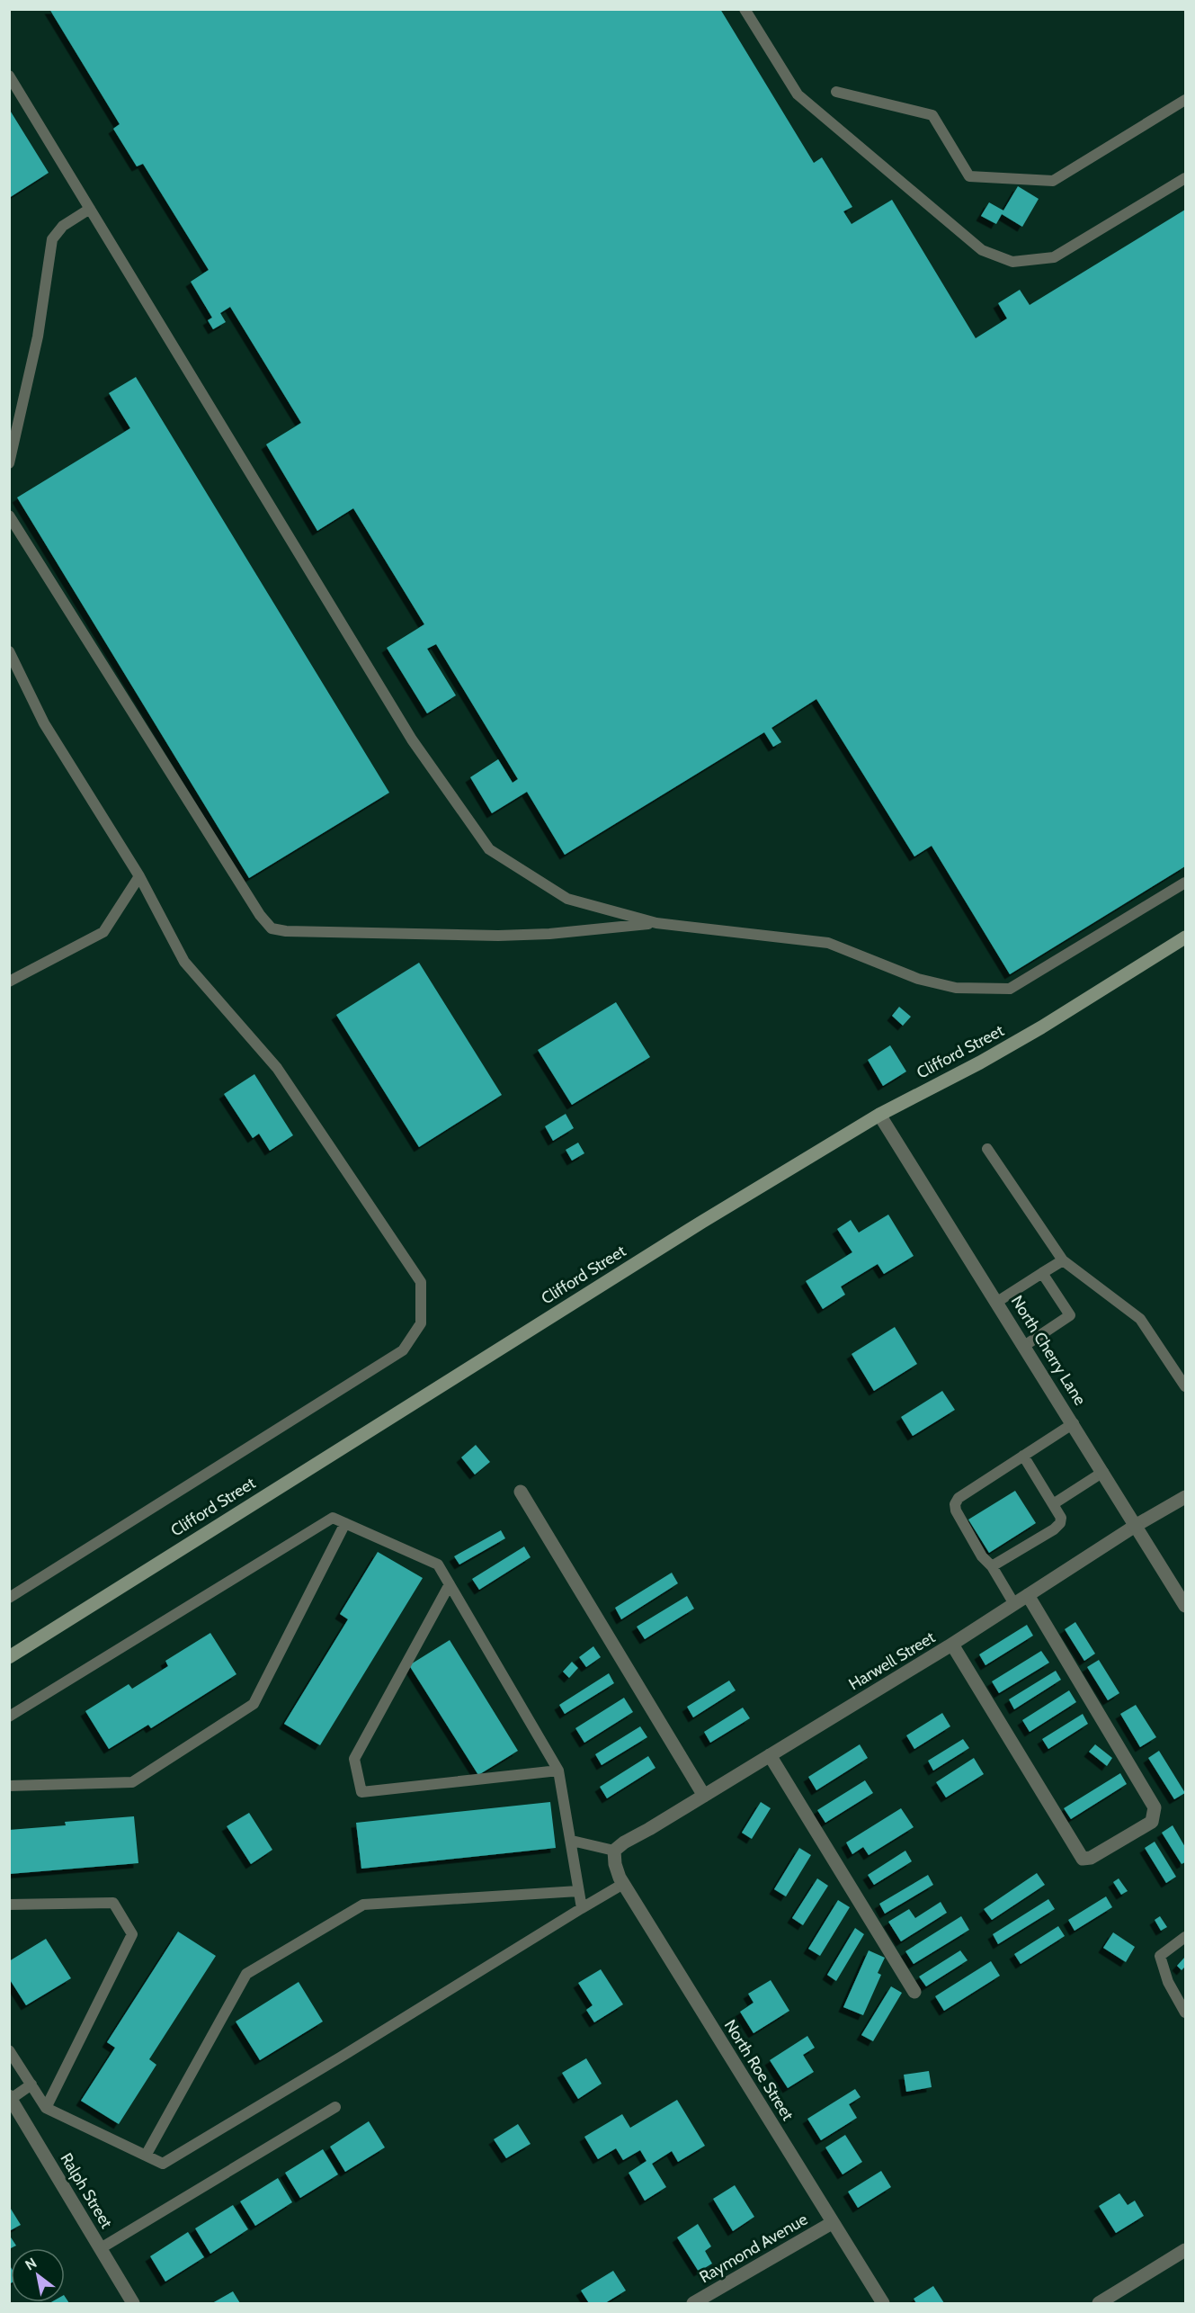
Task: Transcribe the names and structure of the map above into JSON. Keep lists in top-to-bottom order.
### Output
{
  "streets": {
    "main road": ["Clifford Street"],
    "street": [
      "North Cherry Lane",
      "Harwell Street",
      "North Roe Street",
      "Ralph Street",
      "Raymond Avenue"
    ]
  },
  "crossings": [
    ["Clifford Street", "North Cherry Lane"],
    ["North Cherry Lane", "Harwell Street"],
    ["Harwell Street", "North Roe Street"],
    ["North Roe Street", "Raymond Avenue"]
  ],
  "north": "top left"
}
